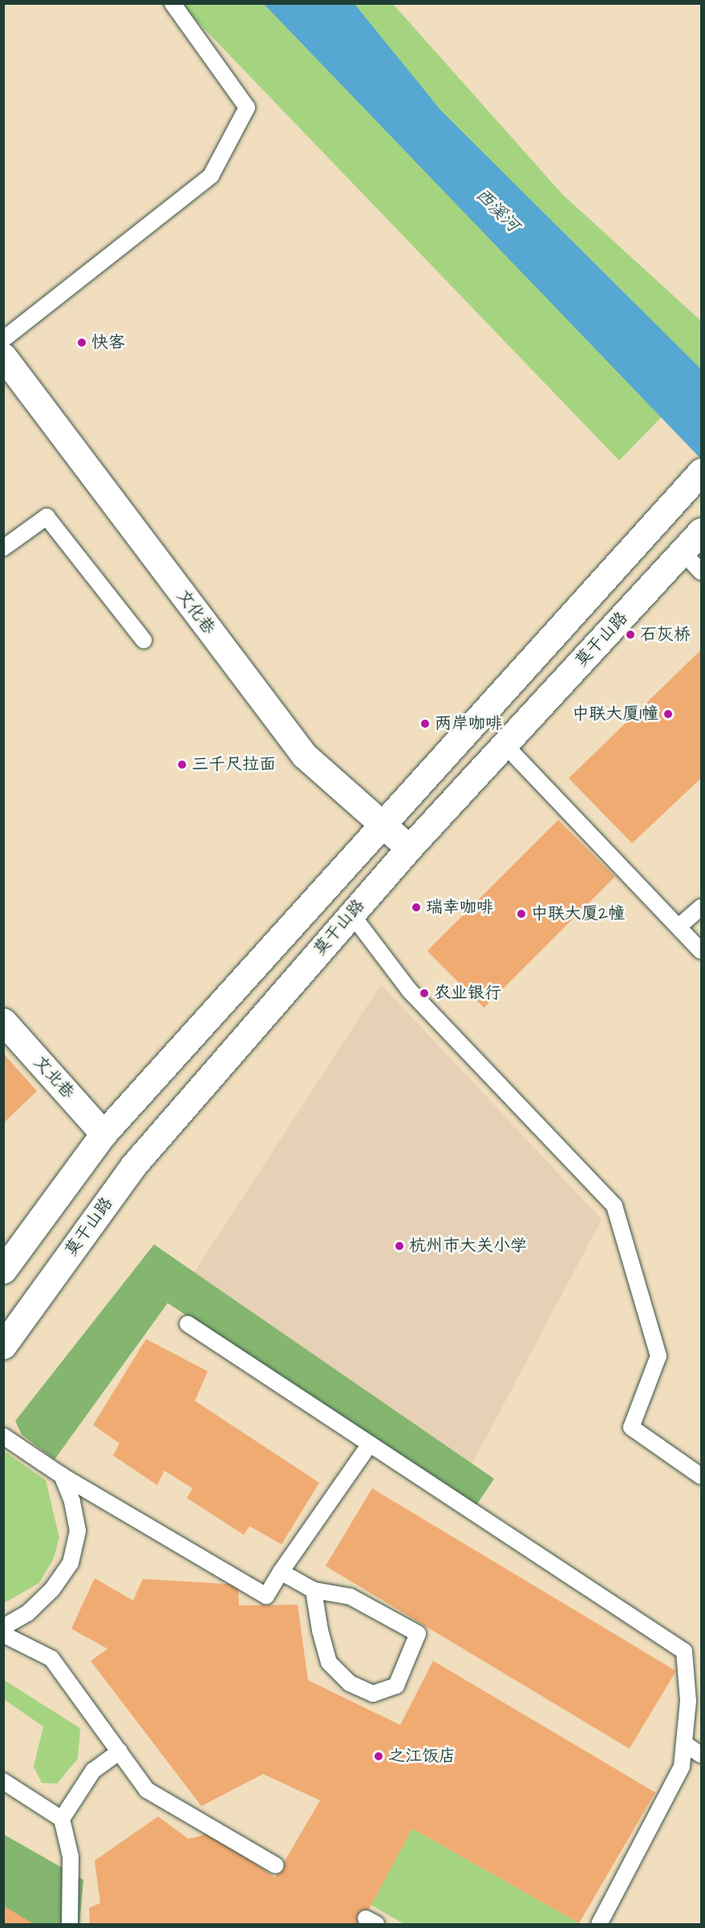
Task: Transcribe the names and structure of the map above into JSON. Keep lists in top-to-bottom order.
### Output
{
  "streets": {
    "main road": ["文化巷", "莫干山路", "文北巷"]
  },
  "crossings": [
    ["文化巷", "莫干山路"]
  ],
  "water": ["西溪河"],
  "places": [
    "快客",
    "石灰桥",
    "中联大厦1幢",
    "两岸咖啡",
    "三千尺拉面",
    "瑞幸咖啡",
    "中联大厦2幢",
    "农业银行",
    "杭州市大关小学",
    "之江饭店"
  ]
}
